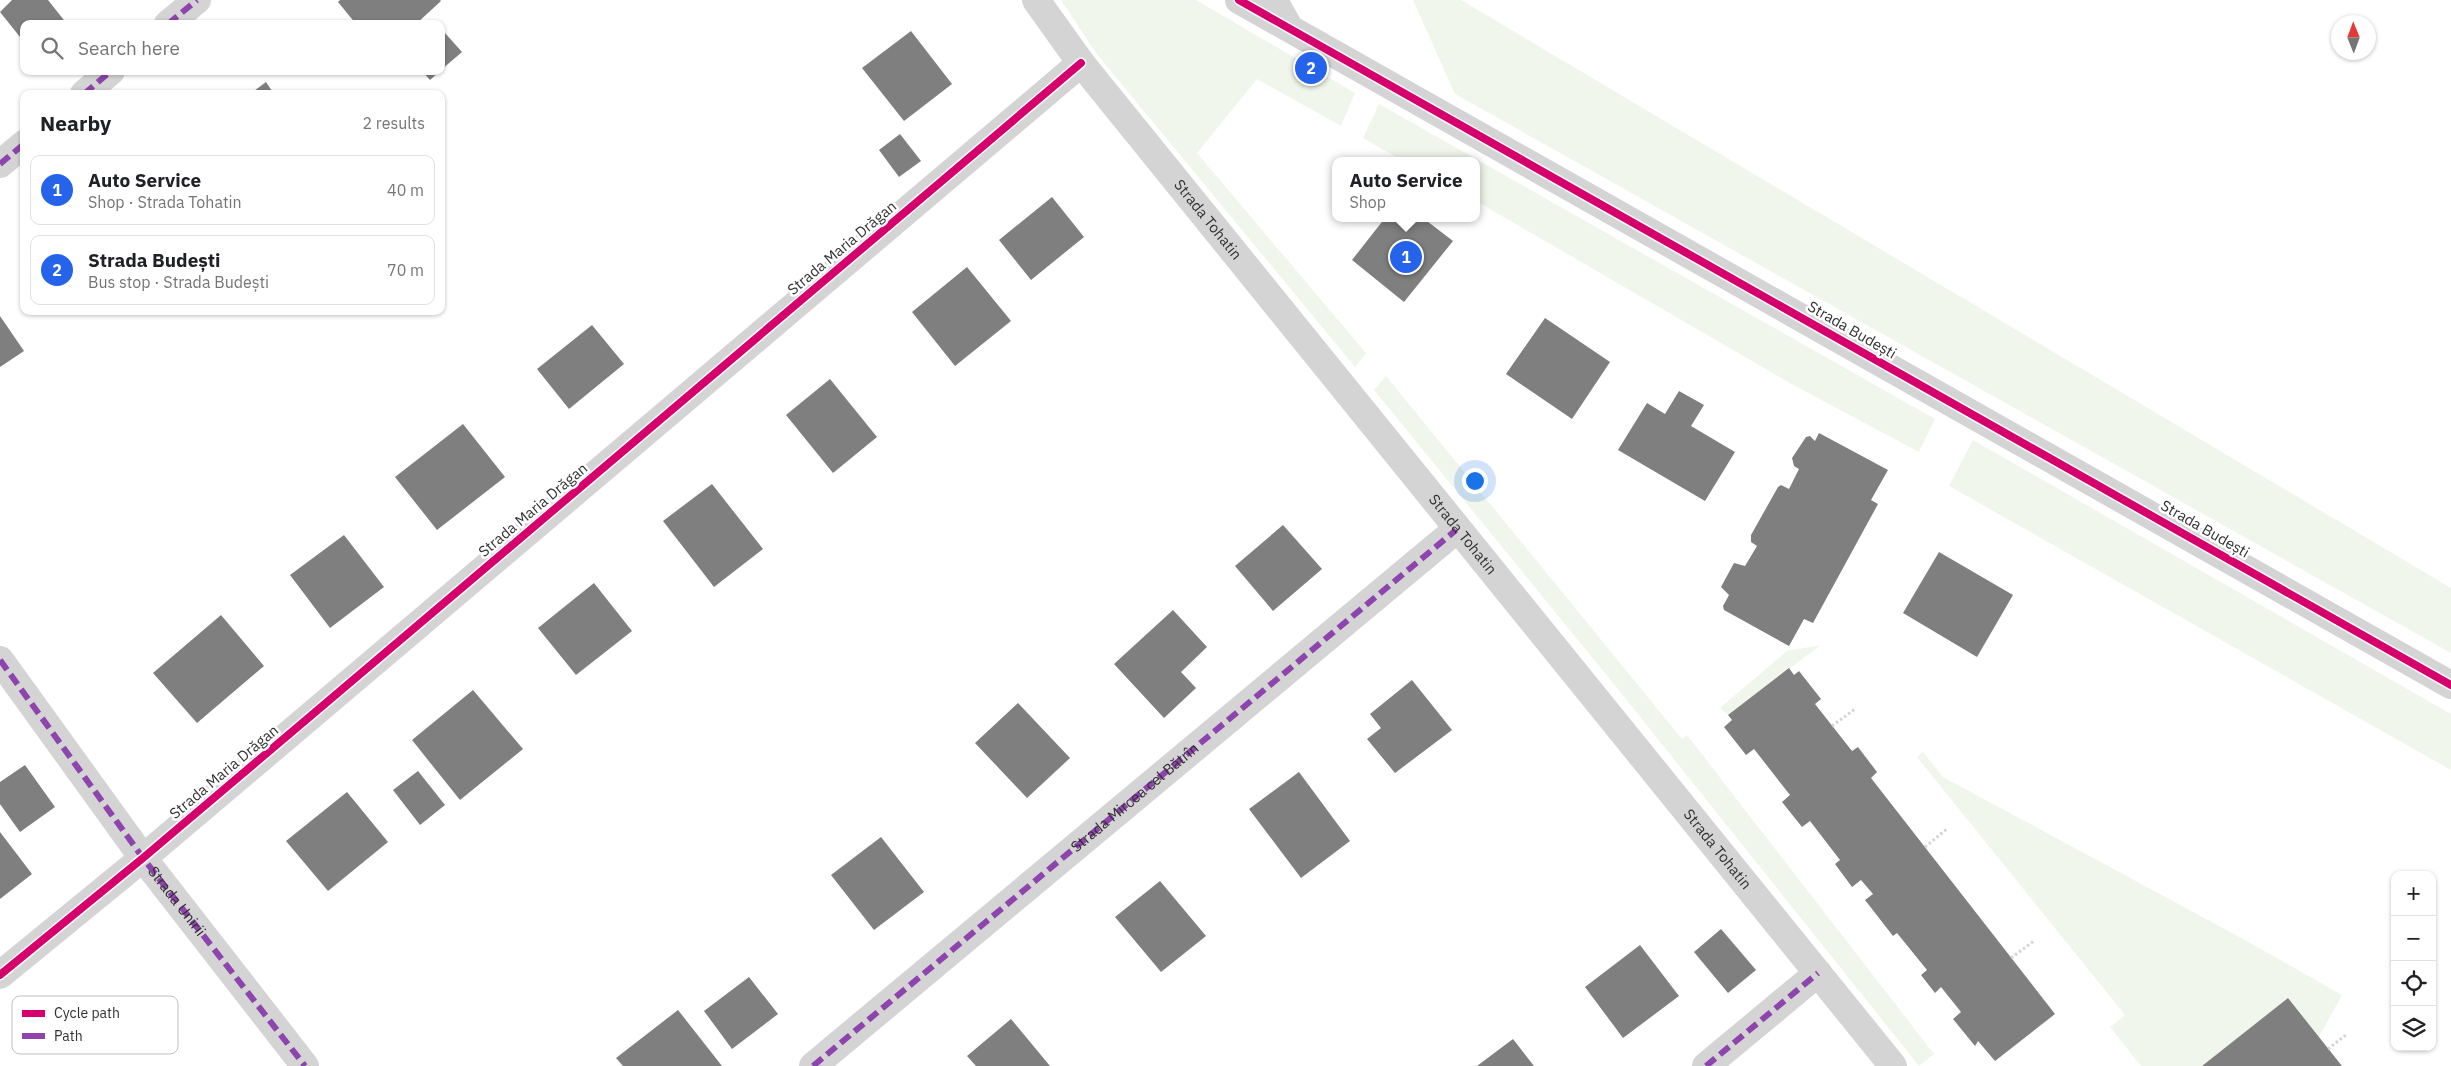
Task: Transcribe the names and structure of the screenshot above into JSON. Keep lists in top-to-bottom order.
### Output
{
  "streets": {
    "street": [
      "Strada Tohatin",
      "Strada Maria Drăgan",
      "Strada Budești",
      "Strada Mircea cel Bătrîn",
      "Strada Unirii"
    ]
  },
  "crossings": [
    ["Strada Tohatin", "Strada Maria Drăgan"],
    ["Strada Tohatin", "Strada Mircea cel Bătrîn"],
    ["Strada Maria Drăgan", "Strada Unirii"]
  ],
  "legend": ["Cycle path", "Path"],
  "north": "top",
  "page": {
    "search": "Search here",
    "pins": ["2", "1"],
    "heading": ["Nearby", "2 results"],
    "list": [
      {
        "mark": "1",
        "name": "Auto Service",
        "note": "Shop · Strada Tohatin",
        "value": "40 m"
      },
      {
        "mark": "2",
        "name": "Strada Budești",
        "note": "Bus stop · Strada Budești",
        "value": "70 m"
      }
    ],
    "popup": ["Auto Service", "Shop"],
    "map_buttons": ["+", "−"]
  }
}
